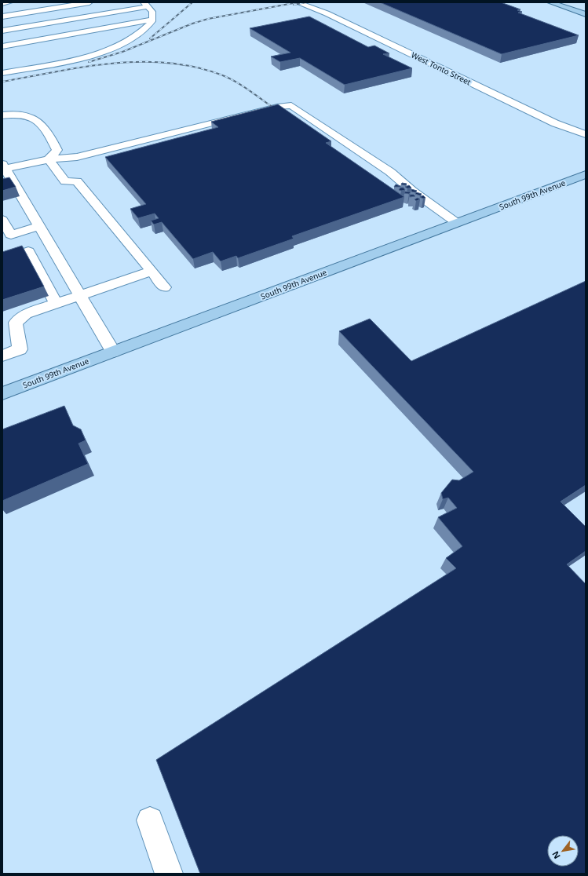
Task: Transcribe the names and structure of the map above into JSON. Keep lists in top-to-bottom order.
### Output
{
  "streets": {
    "main road": ["South 99th Avenue"],
    "street": ["West Tonto Street"]
  },
  "north": "bottom left"
}
